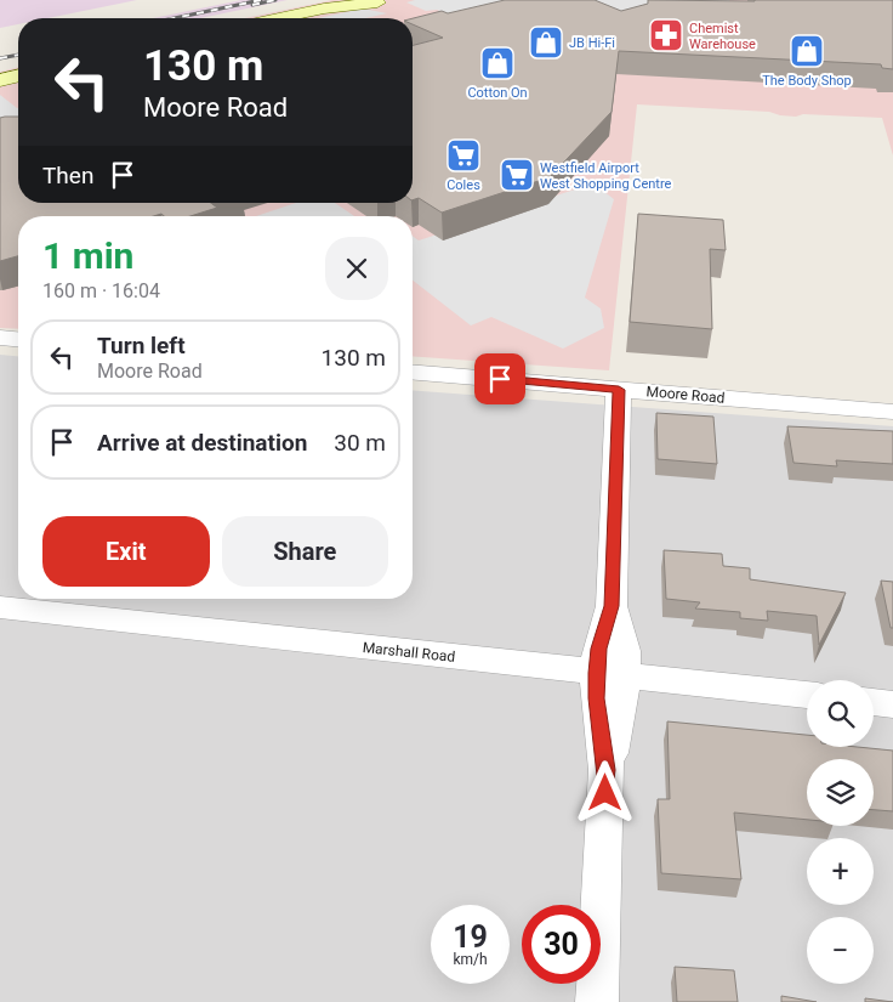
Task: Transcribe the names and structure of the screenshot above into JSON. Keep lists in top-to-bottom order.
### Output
{
  "streets": {
    "street": ["Moore Road", "Marshall Road"]
  },
  "places": {
    "pharmacy": ["Chemist Warehouse"],
    "shop": ["JB Hi-Fi", "The Body Shop", "Cotton On"],
    "supermarket": ["Coles", "Westfield Airport West Shopping Centre"]
  },
  "page": {
    "turn": ["130 m", "Moore Road"],
    "then": "Then",
    "heading": ["1 min", "160 m · 16:04"],
    "list": [
      {
        "name": "Turn left",
        "note": "Moore Road",
        "value": "130 m"
      },
      {
        "name": "Arrive at destination",
        "value": "30 m"
      }
    ],
    "buttons": ["Exit", "Share"],
    "map_buttons": ["+", "−"],
    "speed": "19 km/h",
    "limit": "30"
  }
}
